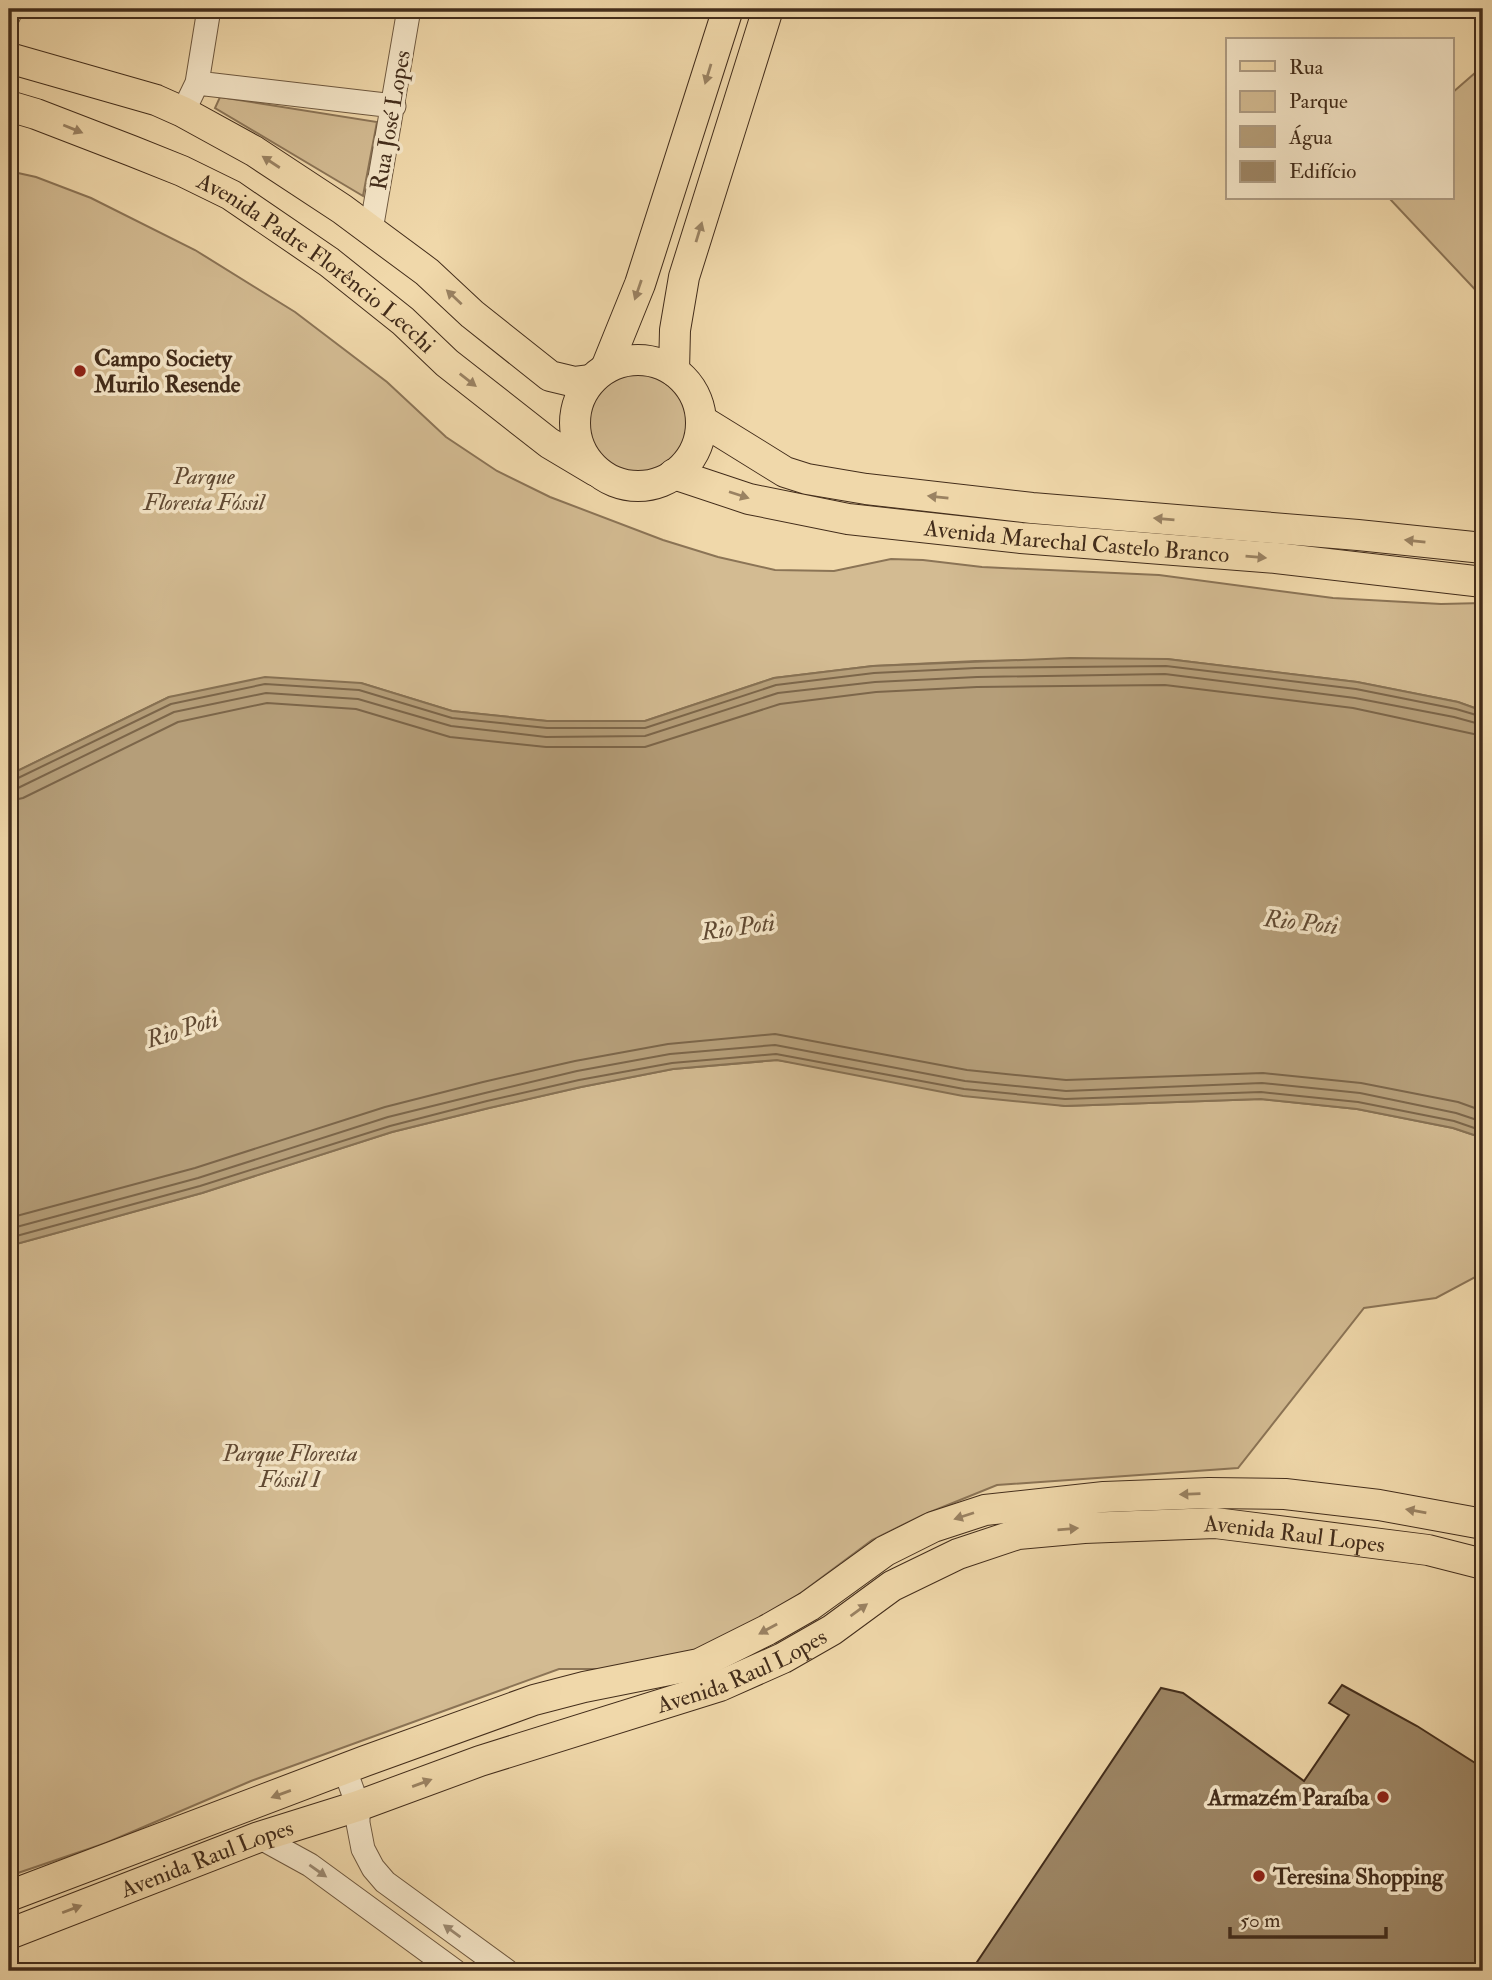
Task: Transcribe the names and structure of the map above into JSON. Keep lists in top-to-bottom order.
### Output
{
  "streets": {
    "main road": ["Avenida Padre Florêncio Lecchi", "Avenida Marechal Castelo Branco", "Avenida Raul Lopes"],
    "street": ["Rua José Lopes"]
  },
  "crossings": [
    ["Avenida Padre Florêncio Lecchi", "Avenida Marechal Castelo Branco"]
  ],
  "water": ["Rio Poti"],
  "parks": ["Parque Floresta Fóssil", "Parque Floresta Fóssil I"],
  "places": ["Campo Society Murilo Resende", "Armazém Paraíba", "Teresina Shopping"],
  "legend": [
    "Rua",
    "Parque",
    "Água",
    "Edifício"
  ],
  "scale_bar": "50 m"
}
